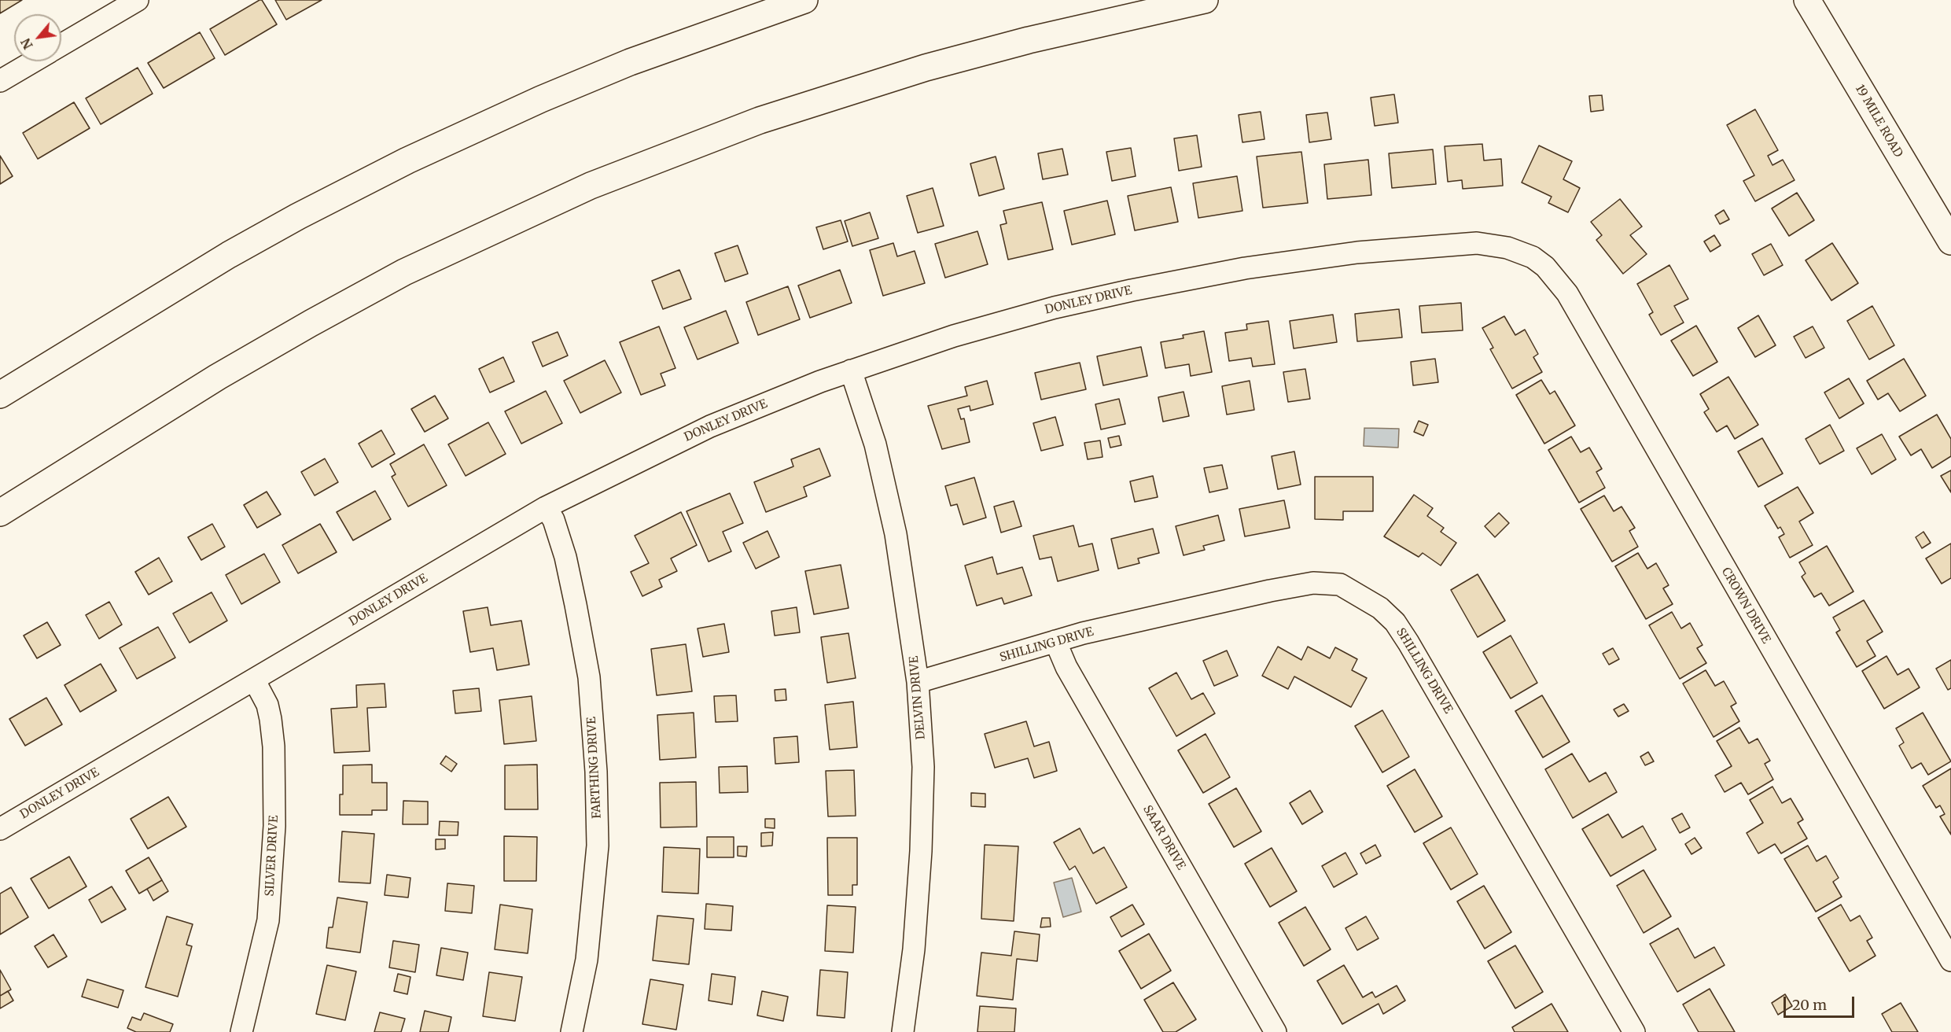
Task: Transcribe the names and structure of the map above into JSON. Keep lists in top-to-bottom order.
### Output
{
  "streets": {
    "main road": ["19 MILE ROAD"],
    "street": [
      "DONLEY DRIVE",
      "CROWN DRIVE",
      "SHILLING DRIVE",
      "DELVIN DRIVE",
      "FARTHING DRIVE",
      "SAAR DRIVE",
      "SILVER DRIVE"
    ]
  },
  "crossings": [
    ["DONLEY DRIVE", "CROWN DRIVE"],
    ["DONLEY DRIVE", "DELVIN DRIVE"],
    ["DONLEY DRIVE", "FARTHING DRIVE"],
    ["DONLEY DRIVE", "SILVER DRIVE"],
    ["SHILLING DRIVE", "DELVIN DRIVE"],
    ["SHILLING DRIVE", "SAAR DRIVE"]
  ],
  "scale_bar": "20 m",
  "north": "bottom left"
}
